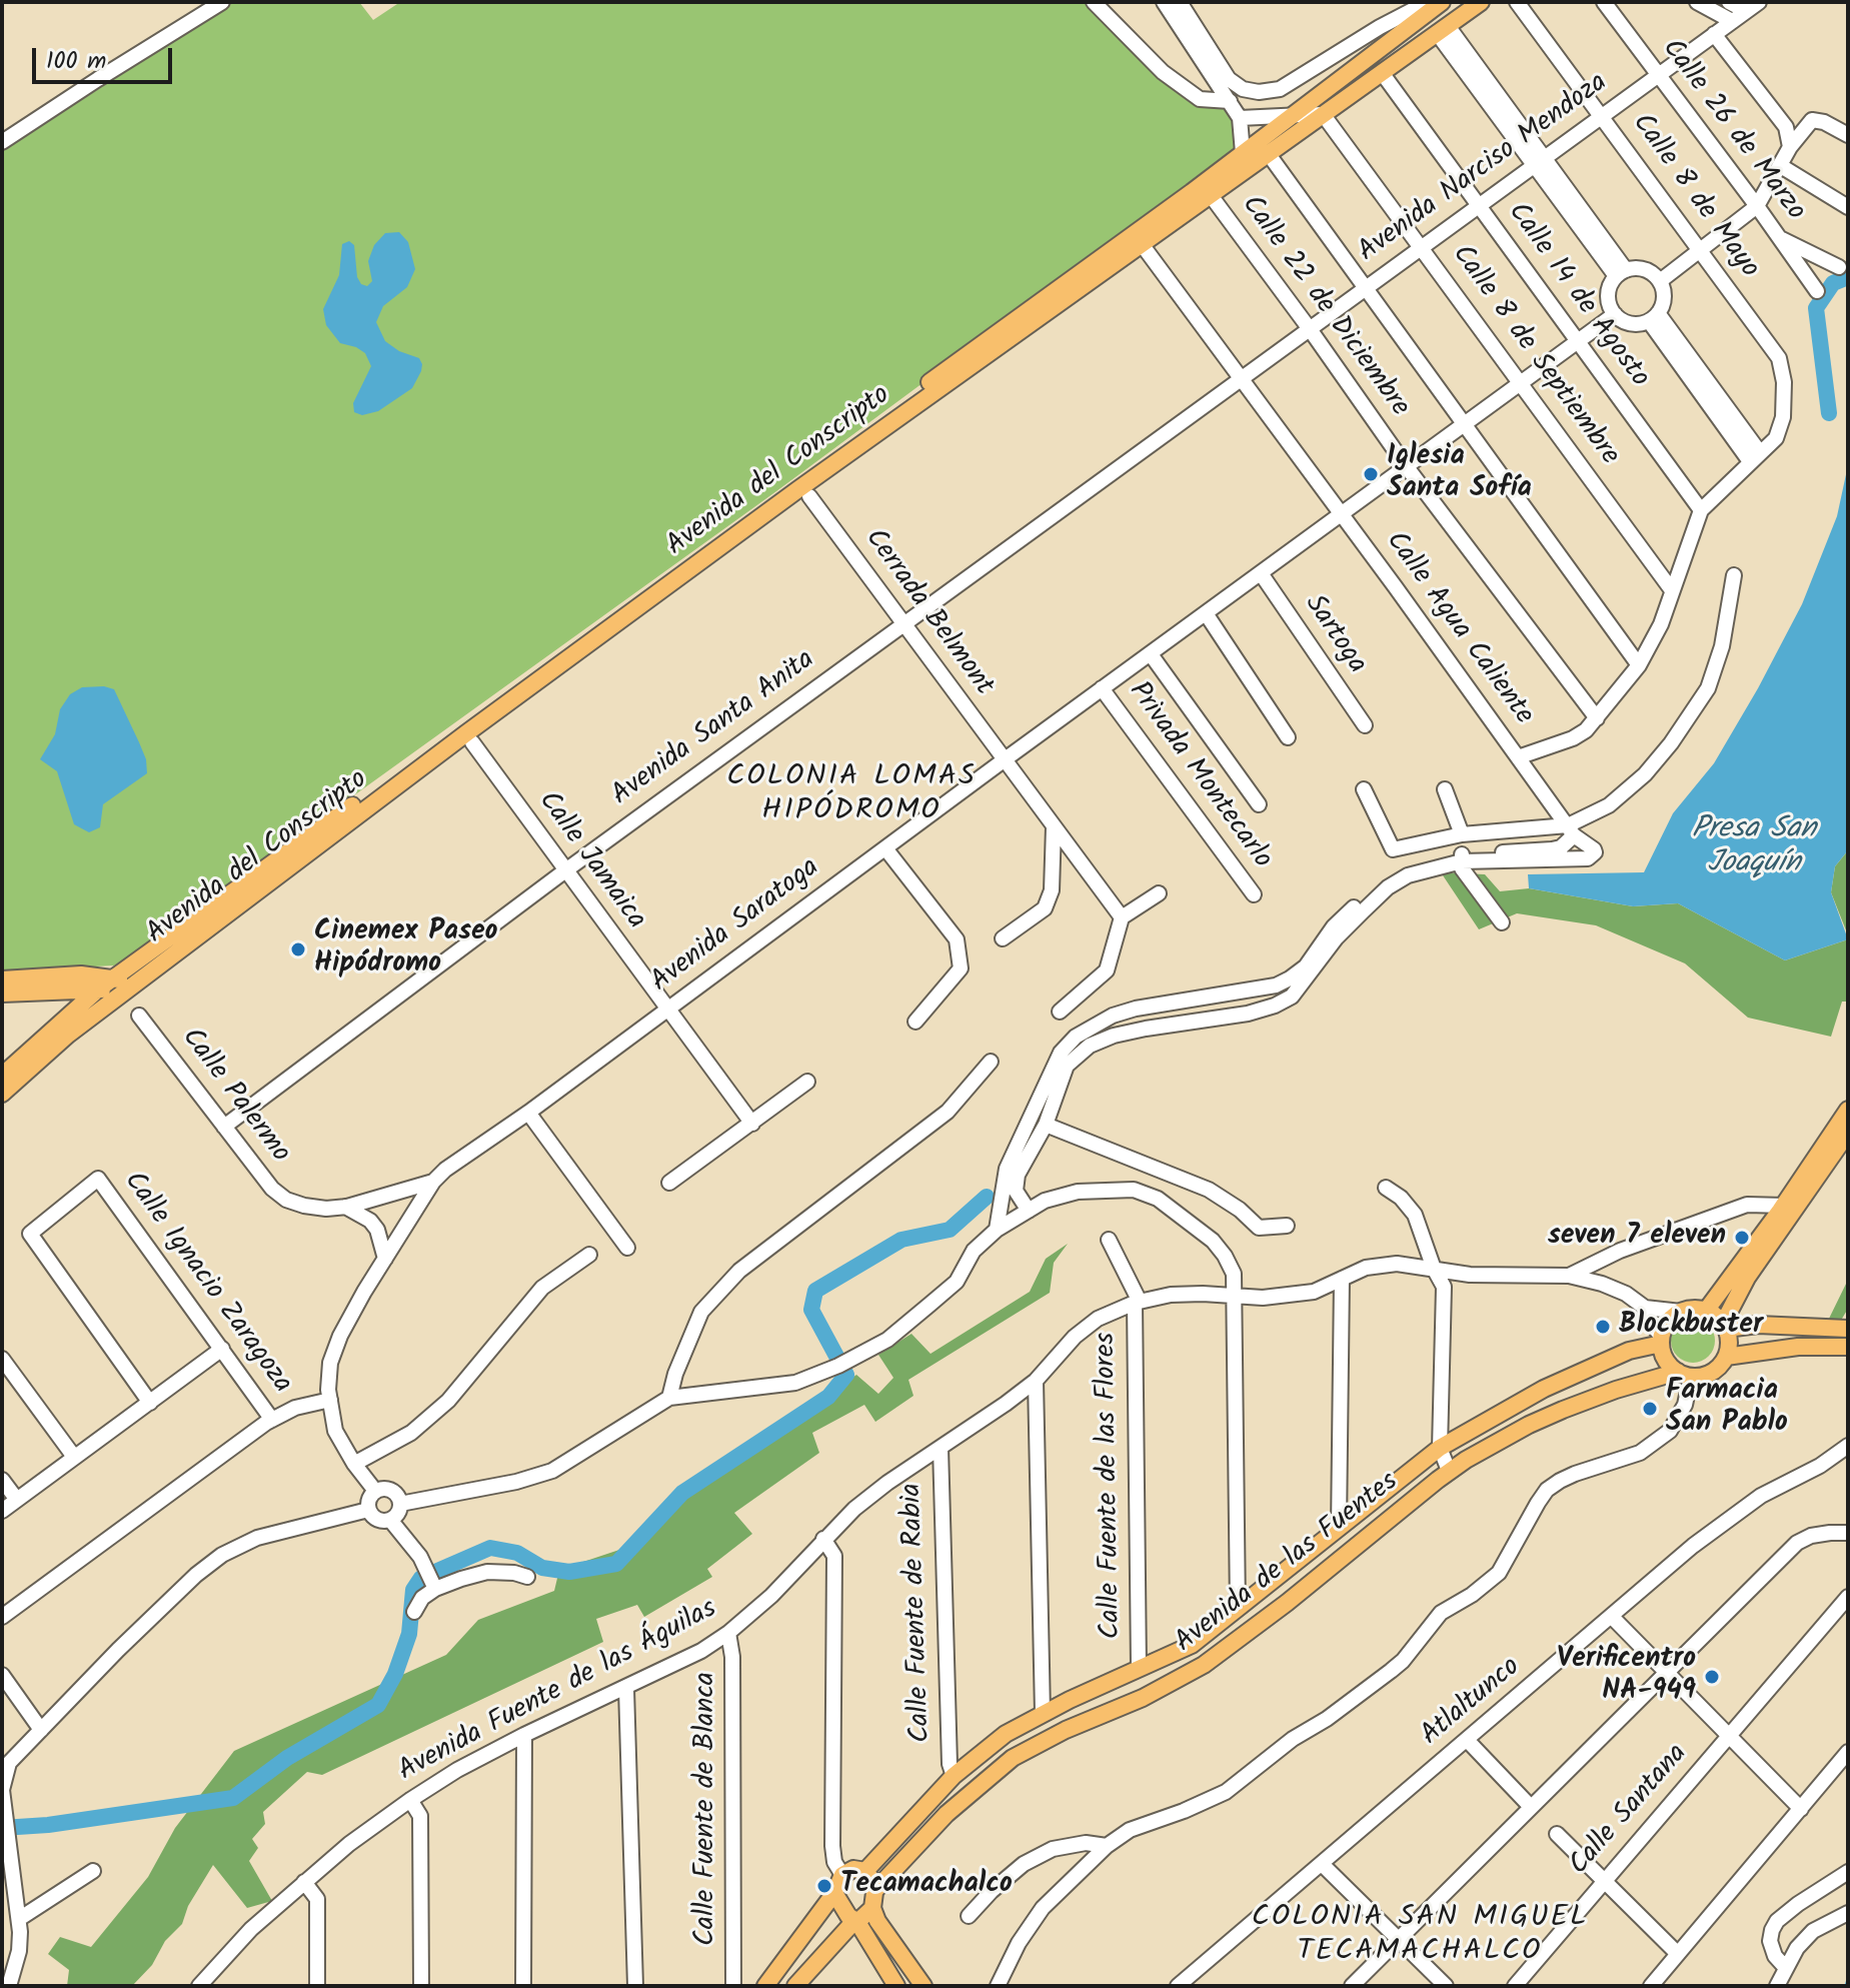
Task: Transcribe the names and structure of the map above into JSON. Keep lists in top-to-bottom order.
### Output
{
  "streets": {
    "main road": ["Avenida del Conscripto", "Avenida de las Fuentes"],
    "street": [
      "Calle 26 de Marzo",
      "Avenida Narciso Mendoza",
      "Calle 8 de Mayo",
      "Calle 14 de Agosto",
      "Calle 22 de Diciembre",
      "Calle 8 de Septiembre",
      "Cerrada Belmont",
      "Calle Agua Caliente",
      "Sartoga",
      "Avenida Santa Anita",
      "Privada Montecarlo",
      "Calle Jamaica",
      "Avenida Saratoga",
      "Calle Palermo",
      "Calle Ignacio Zaragoza",
      "Calle Fuente de las Flores",
      "Calle Fuente de Rabia",
      "Avenida Fuente de las Águilas",
      "Atlaltunco",
      "Calle Fuente de Blanca",
      "Calle Santana"
    ]
  },
  "crossings": [
    ["Calle 26 de Marzo", "Avenida Narciso Mendoza"],
    ["Avenida Narciso Mendoza", "Calle 8 de Mayo"],
    ["Avenida Narciso Mendoza", "Calle 14 de Agosto"],
    ["Avenida Narciso Mendoza", "Calle 22 de Diciembre"],
    ["Avenida Narciso Mendoza", "Calle 8 de Septiembre"],
    ["Avenida Narciso Mendoza", "Calle Agua Caliente"],
    ["Avenida Narciso Mendoza", "Avenida Santa Anita"],
    ["Calle 14 de Agosto", "Avenida del Conscripto"],
    ["Calle 14 de Agosto", "Avenida Saratoga"],
    ["Calle 22 de Diciembre", "Avenida del Conscripto"],
    ["Calle 22 de Diciembre", "Avenida Saratoga"],
    ["Calle 8 de Septiembre", "Avenida del Conscripto"],
    ["Calle 8 de Septiembre", "Avenida Saratoga"],
    ["Avenida del Conscripto", "Calle Agua Caliente"],
    ["Cerrada Belmont", "Avenida Santa Anita"],
    ["Cerrada Belmont", "Avenida Saratoga"],
    ["Calle Agua Caliente", "Avenida Santa Anita"],
    ["Calle Agua Caliente", "Avenida Saratoga"],
    ["Sartoga", "Avenida Saratoga"],
    ["Avenida Santa Anita", "Calle Jamaica"],
    ["Avenida Santa Anita", "Calle Palermo"],
    ["Privada Montecarlo", "Avenida Saratoga"],
    ["Calle Jamaica", "Avenida Saratoga"],
    ["Avenida Saratoga", "Calle Palermo"],
    ["Calle Fuente de las Flores", "Avenida de las Fuentes"],
    ["Calle Fuente de las Flores", "Avenida Fuente de las Águilas"],
    ["Avenida de las Fuentes", "Calle Fuente de Rabia"],
    ["Avenida de las Fuentes", "Avenida Fuente de las Águilas"],
    ["Calle Fuente de Rabia", "Avenida Fuente de las Águilas"],
    ["Avenida Fuente de las Águilas", "Calle Fuente de Blanca"]
  ],
  "districts": ["COLONIA LOMAS HIPÓDROMO", "COLONIA SAN MIGUEL TECAMACHALCO"],
  "water": ["Presa San Joaquín"],
  "places": [
    "Iglesia Santa Sofía",
    "Cinemex Paseo Hipódromo",
    "seven 7 eleven",
    "Blockbuster",
    "Farmacia San Pablo",
    "Verificentro NA-949",
    "Tecamachalco"
  ],
  "scale_bar": "100 m"
}
